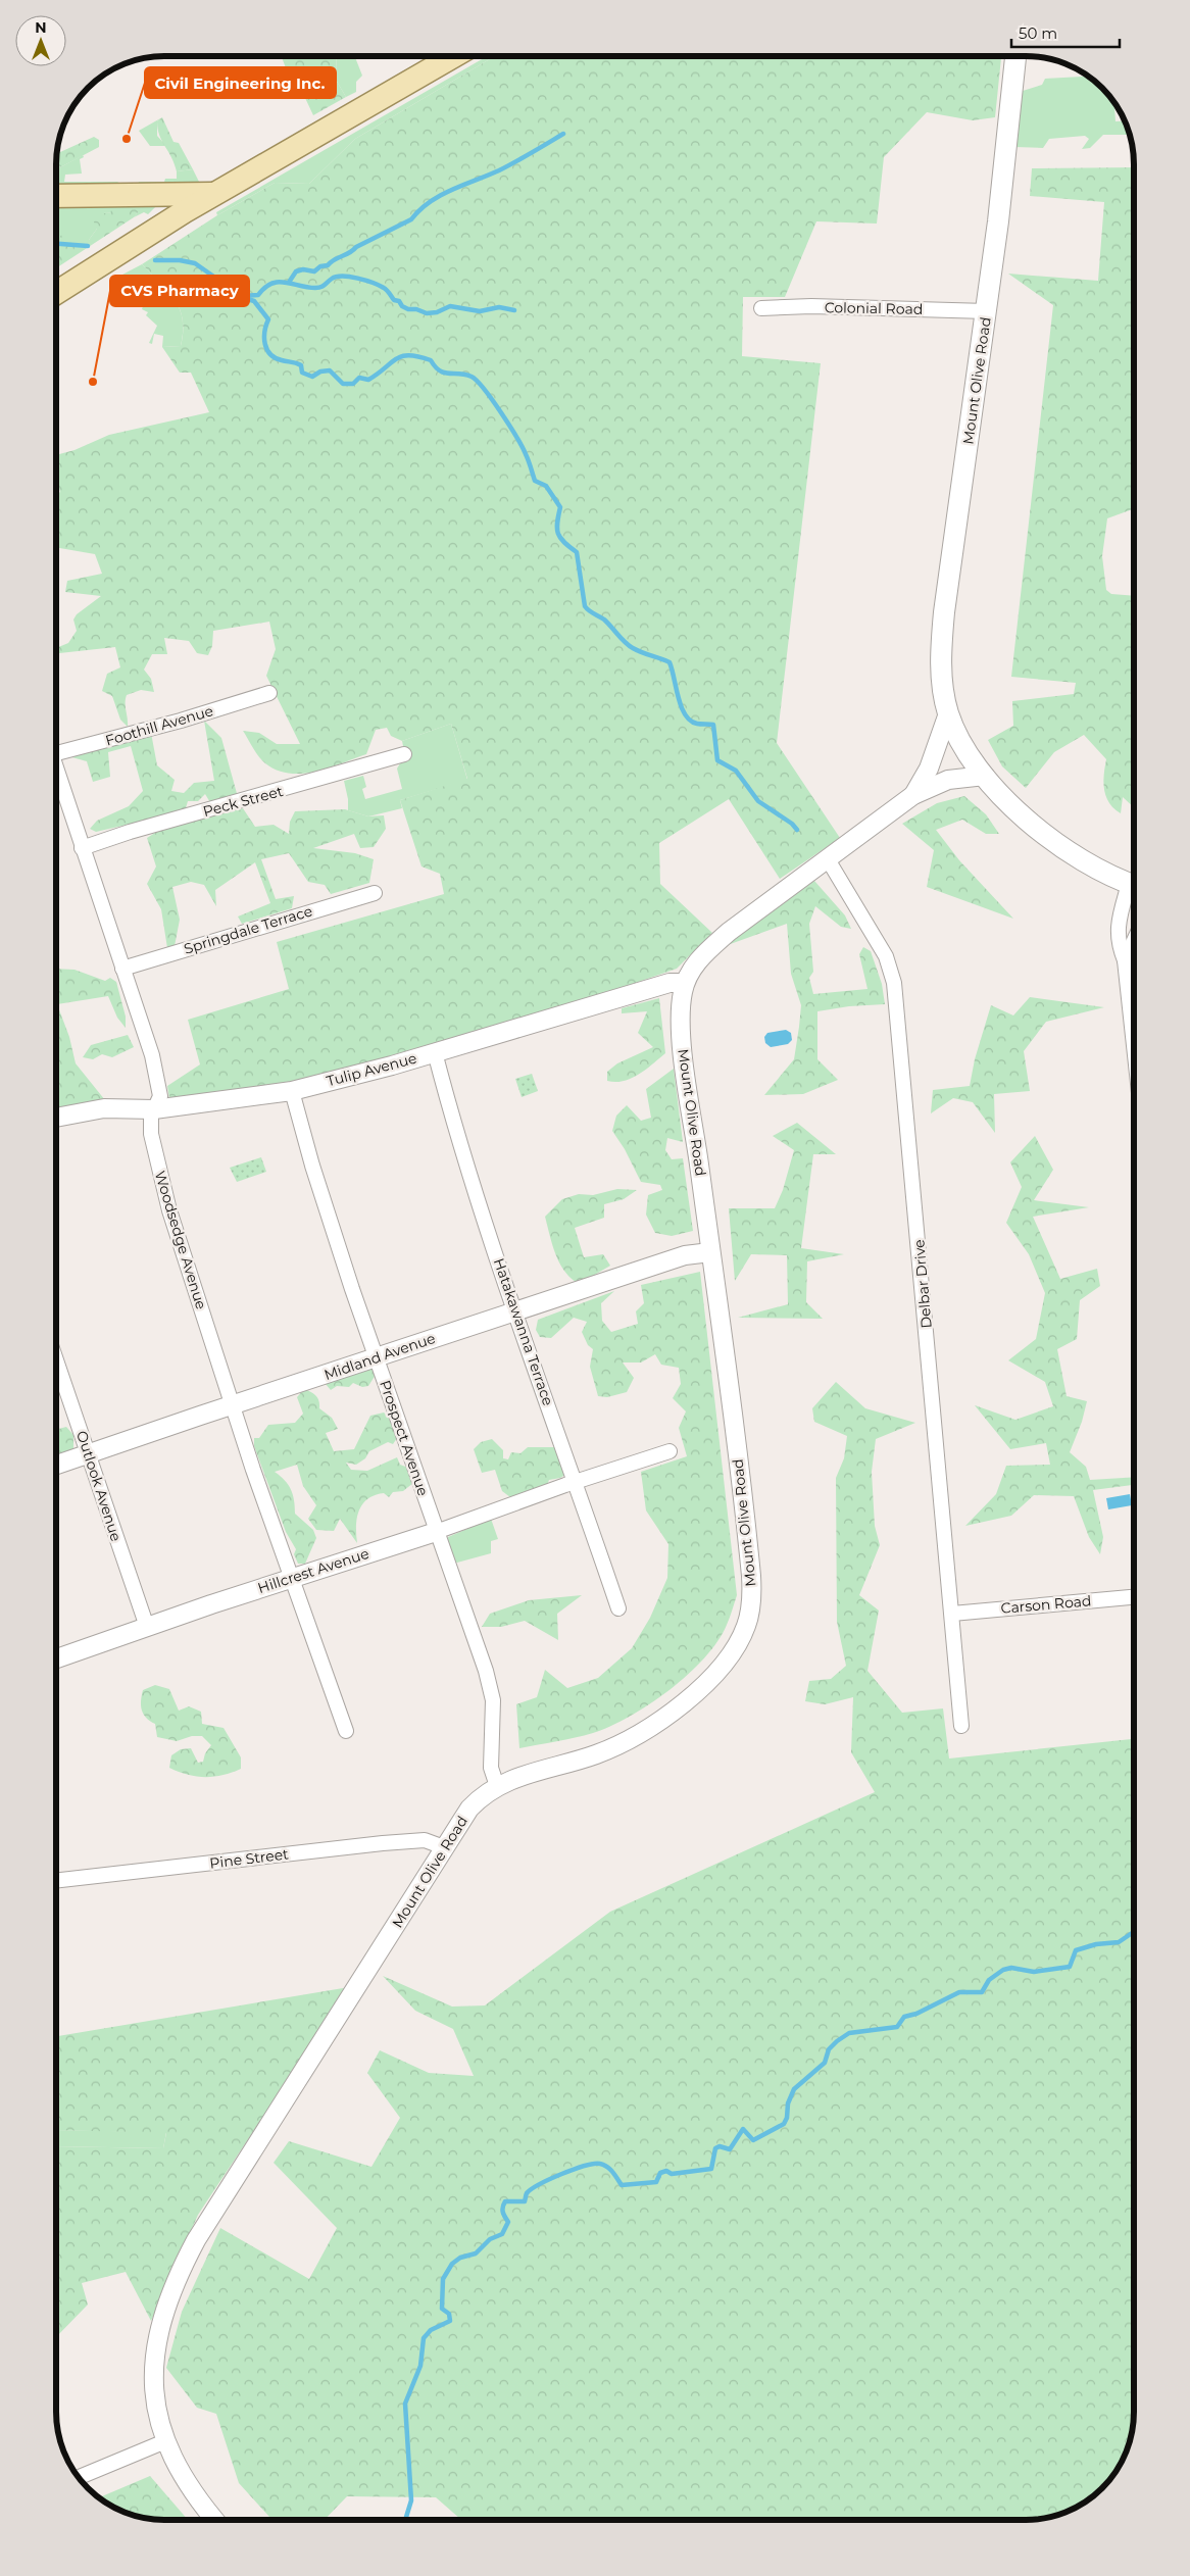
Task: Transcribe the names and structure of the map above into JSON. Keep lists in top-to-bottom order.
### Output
{
  "streets": {
    "main road": ["Mount Olive Road"],
    "street": [
      "Colonial Road",
      "Foothill Avenue",
      "Peck Street",
      "Springdale Terrace",
      "Tulip Avenue",
      "Woodsedge Avenue",
      "Delbar Drive",
      "Hatakawanna Terrace",
      "Midland Avenue",
      "Prospect Avenue",
      "Outlook Avenue",
      "Hillcrest Avenue",
      "Carson Road",
      "Pine Street"
    ]
  },
  "crossings": [
    ["Colonial Road", "Mount Olive Road"],
    ["Mount Olive Road", "Tulip Avenue"],
    ["Mount Olive Road", "Delbar Drive"],
    ["Mount Olive Road", "Midland Avenue"],
    ["Mount Olive Road", "Prospect Avenue"],
    ["Mount Olive Road", "Pine Street"],
    ["Peck Street", "Woodsedge Avenue"],
    ["Springdale Terrace", "Woodsedge Avenue"],
    ["Tulip Avenue", "Woodsedge Avenue"],
    ["Tulip Avenue", "Hatakawanna Terrace"],
    ["Tulip Avenue", "Prospect Avenue"],
    ["Woodsedge Avenue", "Midland Avenue"],
    ["Woodsedge Avenue", "Hillcrest Avenue"],
    ["Delbar Drive", "Carson Road"],
    ["Hatakawanna Terrace", "Midland Avenue"],
    ["Hatakawanna Terrace", "Hillcrest Avenue"],
    ["Midland Avenue", "Prospect Avenue"],
    ["Midland Avenue", "Outlook Avenue"],
    ["Prospect Avenue", "Hillcrest Avenue"],
    ["Outlook Avenue", "Hillcrest Avenue"]
  ],
  "places": ["Civil Engineering Inc.", "CVS Pharmacy"],
  "scale_bar": "50 m",
  "north": "top"
}
